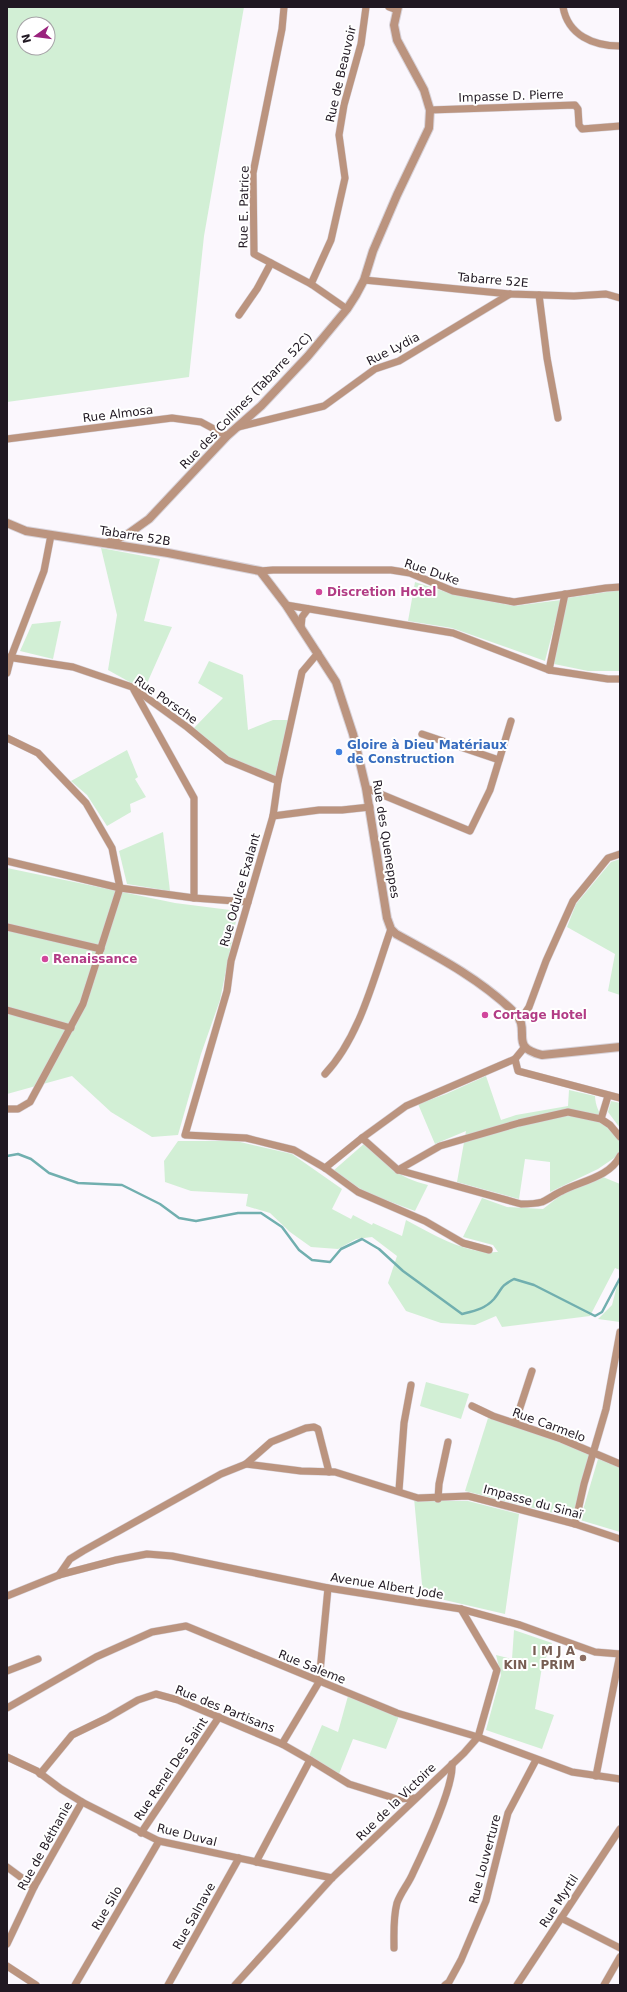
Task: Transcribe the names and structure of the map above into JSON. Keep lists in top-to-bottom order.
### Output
{
  "streets": {
    "street": [
      "Rue de Beauvoir",
      "Impasse D. Pierre",
      "Rue E. Patrice",
      "Tabarre 52E",
      "Rue Lydia",
      "Rue des Collines (Tabarre 52C)",
      "Rue Almosa",
      "Tabarre 52B",
      "Rue Duke",
      "Rue Porsche",
      "Rue des Queneppes",
      "Rue Odulce Exalant",
      "Rue Carmelo",
      "Impasse du Sinaï",
      "Avenue Albert Jode",
      "Rue Saleme",
      "Rue des Partisans",
      "Rue Renel Des Saint",
      "Rue de la Victoire",
      "Rue Duval",
      "Rue de Béthanie",
      "Rue Louverture",
      "Rue Myrtil",
      "Rue Silo",
      "Rue Salnave"
    ]
  },
  "crossings": [
    ["Rue de Beauvoir", "Rue E. Patrice"],
    ["Impasse D. Pierre", "Rue des Collines (Tabarre 52C)"],
    ["Rue E. Patrice", "Rue des Collines (Tabarre 52C)"],
    ["Tabarre 52E", "Rue Lydia"],
    ["Tabarre 52E", "Rue des Collines (Tabarre 52C)"],
    ["Rue Lydia", "Rue des Collines (Tabarre 52C)"],
    ["Rue des Collines (Tabarre 52C)", "Rue Almosa"],
    ["Rue des Collines (Tabarre 52C)", "Tabarre 52B"],
    ["Tabarre 52B", "Rue Duke"],
    ["Tabarre 52B", "Rue des Queneppes"],
    ["Rue Duke", "Rue des Queneppes"],
    ["Rue Porsche", "Rue Odulce Exalant"],
    ["Rue des Queneppes", "Rue Odulce Exalant"],
    ["Avenue Albert Jode", "Rue de la Victoire"],
    ["Rue Saleme", "Rue de la Victoire"],
    ["Rue Saleme", "Rue Louverture"],
    ["Rue des Partisans", "Rue Renel Des Saint"],
    ["Rue des Partisans", "Rue de la Victoire"],
    ["Rue des Partisans", "Rue Duval"],
    ["Rue Renel Des Saint", "Rue Duval"],
    ["Rue de la Victoire", "Rue Duval"],
    ["Rue Duval", "Rue de Béthanie"],
    ["Rue Duval", "Rue Silo"],
    ["Rue Duval", "Rue Salnave"]
  ],
  "places": [
    "Discretion Hotel",
    "Gloire à Dieu Matériaux de Construction",
    "Renaissance",
    "Cortage Hotel",
    "I M J A KIN - PRIM"
  ],
  "north": "left"
}
